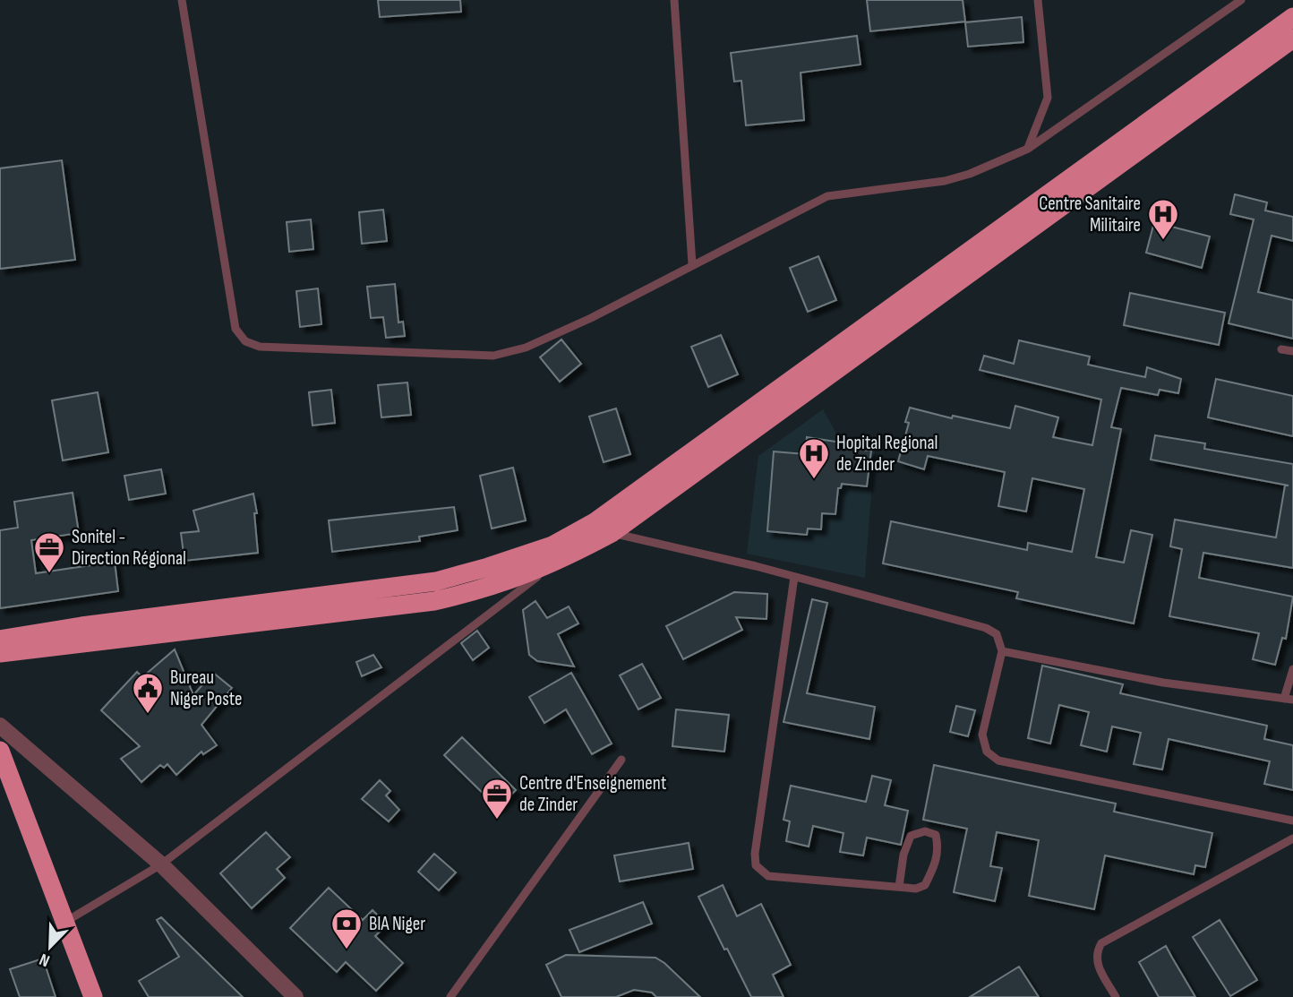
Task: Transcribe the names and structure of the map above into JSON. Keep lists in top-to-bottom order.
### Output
{
  "places": {
    "hospital": ["Centre Sanitaire Militaire", "Hopital Regional de Zinder"],
    "office": ["Sonitel - Direction Régional", "Centre d'Enseignement de Zinder"],
    "public building": ["Bureau Niger Poste"],
    "bank": ["BIA Niger"]
  },
  "north": "bottom left"
}
